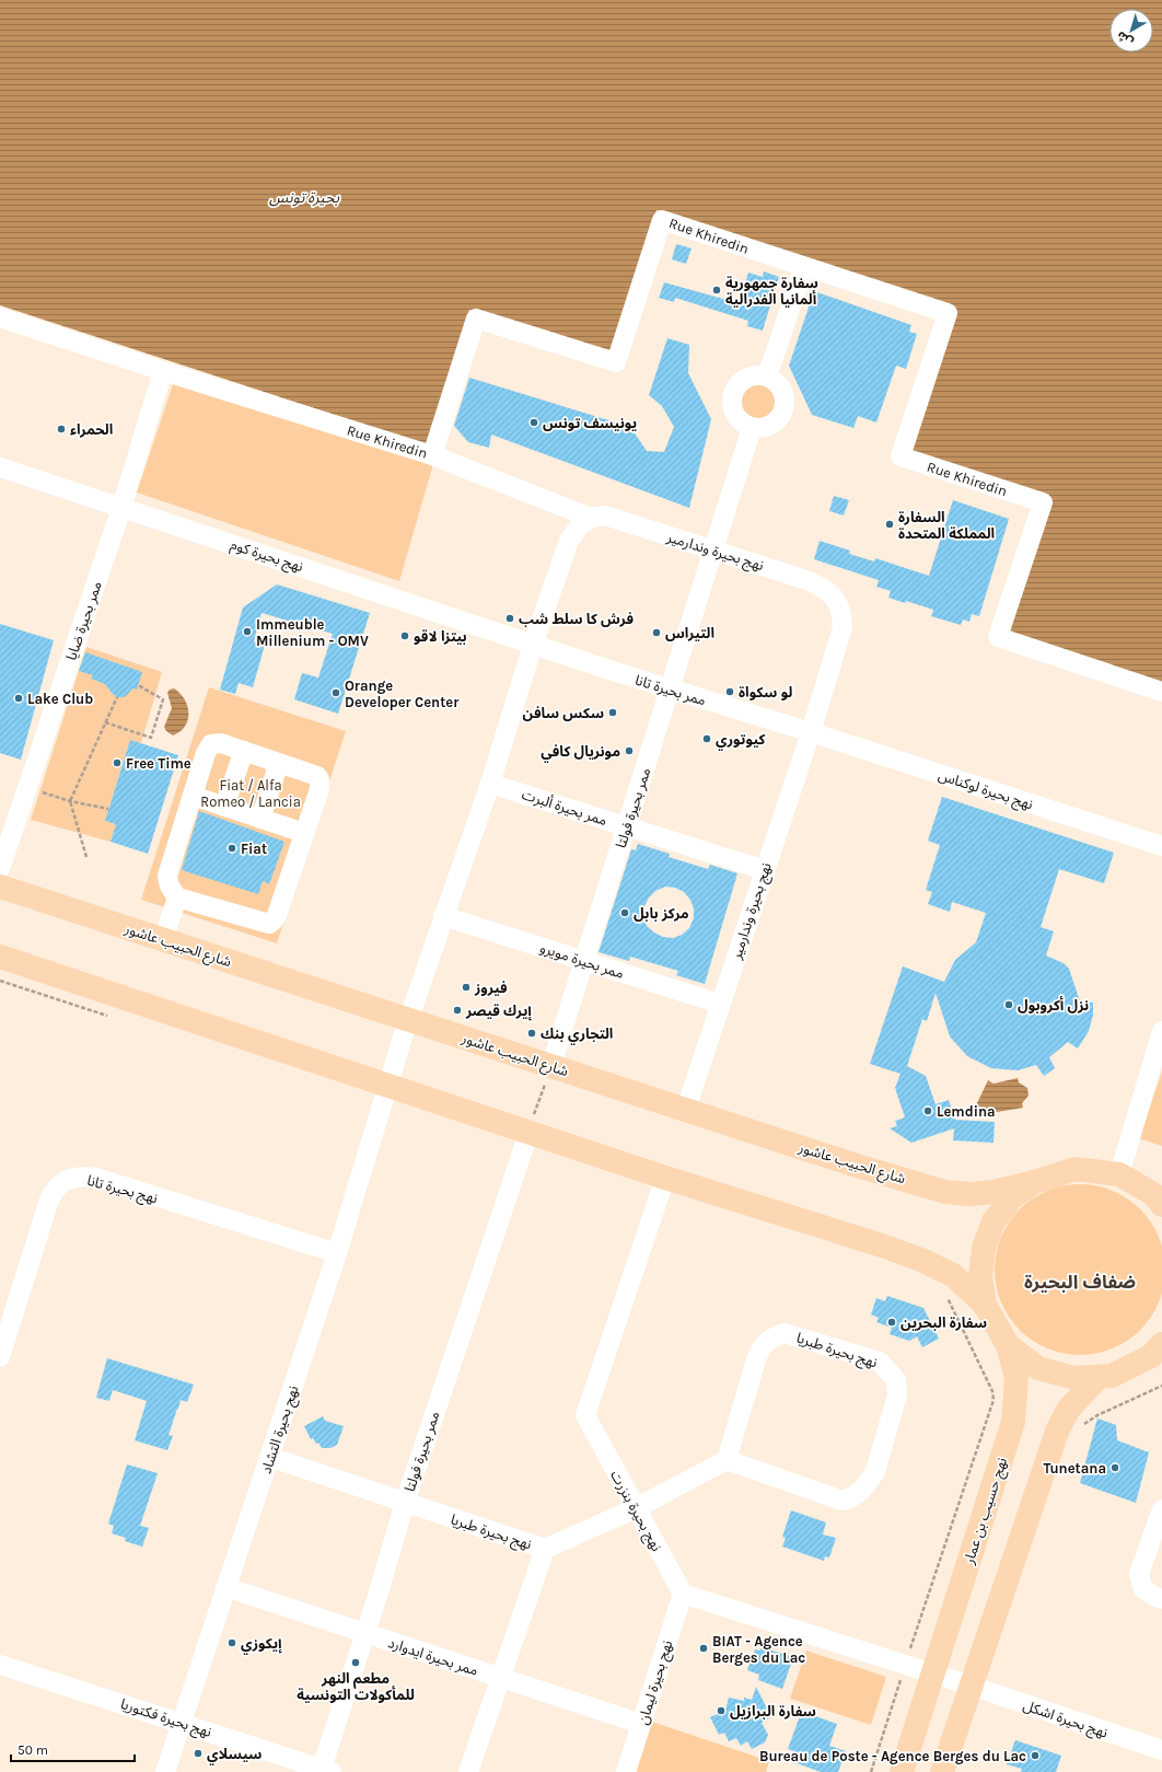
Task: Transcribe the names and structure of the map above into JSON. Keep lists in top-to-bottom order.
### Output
{
  "streets": {
    "main road": ["شارع الحبيب عاشور", "نهج حسيب بن عمار"],
    "street": [
      "Rue Khiredin",
      "نهج بحيرة وندارمير",
      "نهج بحيرة كوم",
      "ممر بحيرة ضايا",
      "ممر بحيرة تانا",
      "نهج بحيرة لوكناس",
      "ممر بحيرة ألبرت",
      "ممر بحيرة فولتا",
      "ممر بحيرة مويرو",
      "نهج بحيرة تانا",
      "نهج بحيرة طبريا",
      "نهج بحيرة التشاد",
      "نهج بحيرة بنزرت",
      "ممر بحيرة ايدوارد",
      "نهج بحيرة ليمان",
      "نهج بحيرة فكتوريا",
      "نهج بحيرة اشكل"
    ]
  },
  "crossings": [
    ["Rue Khiredin", "ممر بحيرة ضايا"],
    ["نهج بحيرة وندارمير", "ممر بحيرة تانا"],
    ["نهج بحيرة وندارمير", "نهج بحيرة لوكناس"],
    ["نهج بحيرة وندارمير", "ممر بحيرة ألبرت"],
    ["نهج بحيرة وندارمير", "ممر بحيرة فولتا"],
    ["نهج بحيرة وندارمير", "شارع الحبيب عاشور"],
    ["نهج بحيرة وندارمير", "ممر بحيرة مويرو"],
    ["نهج بحيرة كوم", "ممر بحيرة ضايا"],
    ["نهج بحيرة كوم", "ممر بحيرة تانا"],
    ["ممر بحيرة تانا", "نهج بحيرة لوكناس"],
    ["ممر بحيرة تانا", "ممر بحيرة فولتا"],
    ["ممر بحيرة ألبرت", "ممر بحيرة فولتا"],
    ["ممر بحيرة فولتا", "شارع الحبيب عاشور"],
    ["ممر بحيرة فولتا", "ممر بحيرة مويرو"],
    ["ممر بحيرة فولتا", "نهج بحيرة طبريا"],
    ["ممر بحيرة فولتا", "ممر بحيرة ايدوارد"],
    ["ممر بحيرة فولتا", "نهج بحيرة فكتوريا"],
    ["شارع الحبيب عاشور", "نهج بحيرة التشاد"],
    ["نهج بحيرة تانا", "نهج بحيرة التشاد"],
    ["نهج بحيرة طبريا", "نهج بحيرة التشاد"],
    ["نهج بحيرة طبريا", "نهج بحيرة بنزرت"],
    ["نهج بحيرة التشاد", "ممر بحيرة ايدوارد"],
    ["نهج بحيرة التشاد", "نهج بحيرة فكتوريا"],
    ["نهج بحيرة بنزرت", "نهج بحيرة ليمان"],
    ["ممر بحيرة ايدوارد", "نهج بحيرة ليمان"]
  ],
  "districts": ["ضفاف البحيرة"],
  "water": ["بحيرة تونس"],
  "parks": ["Fiat / Alfa Romeo / Lancia"],
  "places": [
    "سفارة جمهورية ألمانيا الفدرالية",
    "يونيسف تونس",
    "الحمراء",
    "السفارة المملكة المتحدة",
    "فرش كا سلط شب",
    "Immeuble Millenium - OMV",
    "التيراس",
    "بيتزا لاقو",
    "لو سكواة",
    "Orange Developer Center",
    "Lake Club",
    "سكس سافن",
    "كيوتوري",
    "مونريال كافي",
    "Free Time",
    "Fiat",
    "مركز بابل",
    "فيروز",
    "نزل أكروبول",
    "إيرك قيصر",
    "التجاري بنك",
    "Lemdina",
    "سفارة البحرين",
    "Tunetana",
    "إيكوزي",
    "BIAT - Agence Berges du Lac",
    "مطعم النهر للمأكولات التونسية",
    "سفارة البرازيل",
    "سيسلاي",
    "Bureau de Poste - Agence Berges du Lac"
  ],
  "scale_bar": "50 m",
  "north": "bottom left"
}
